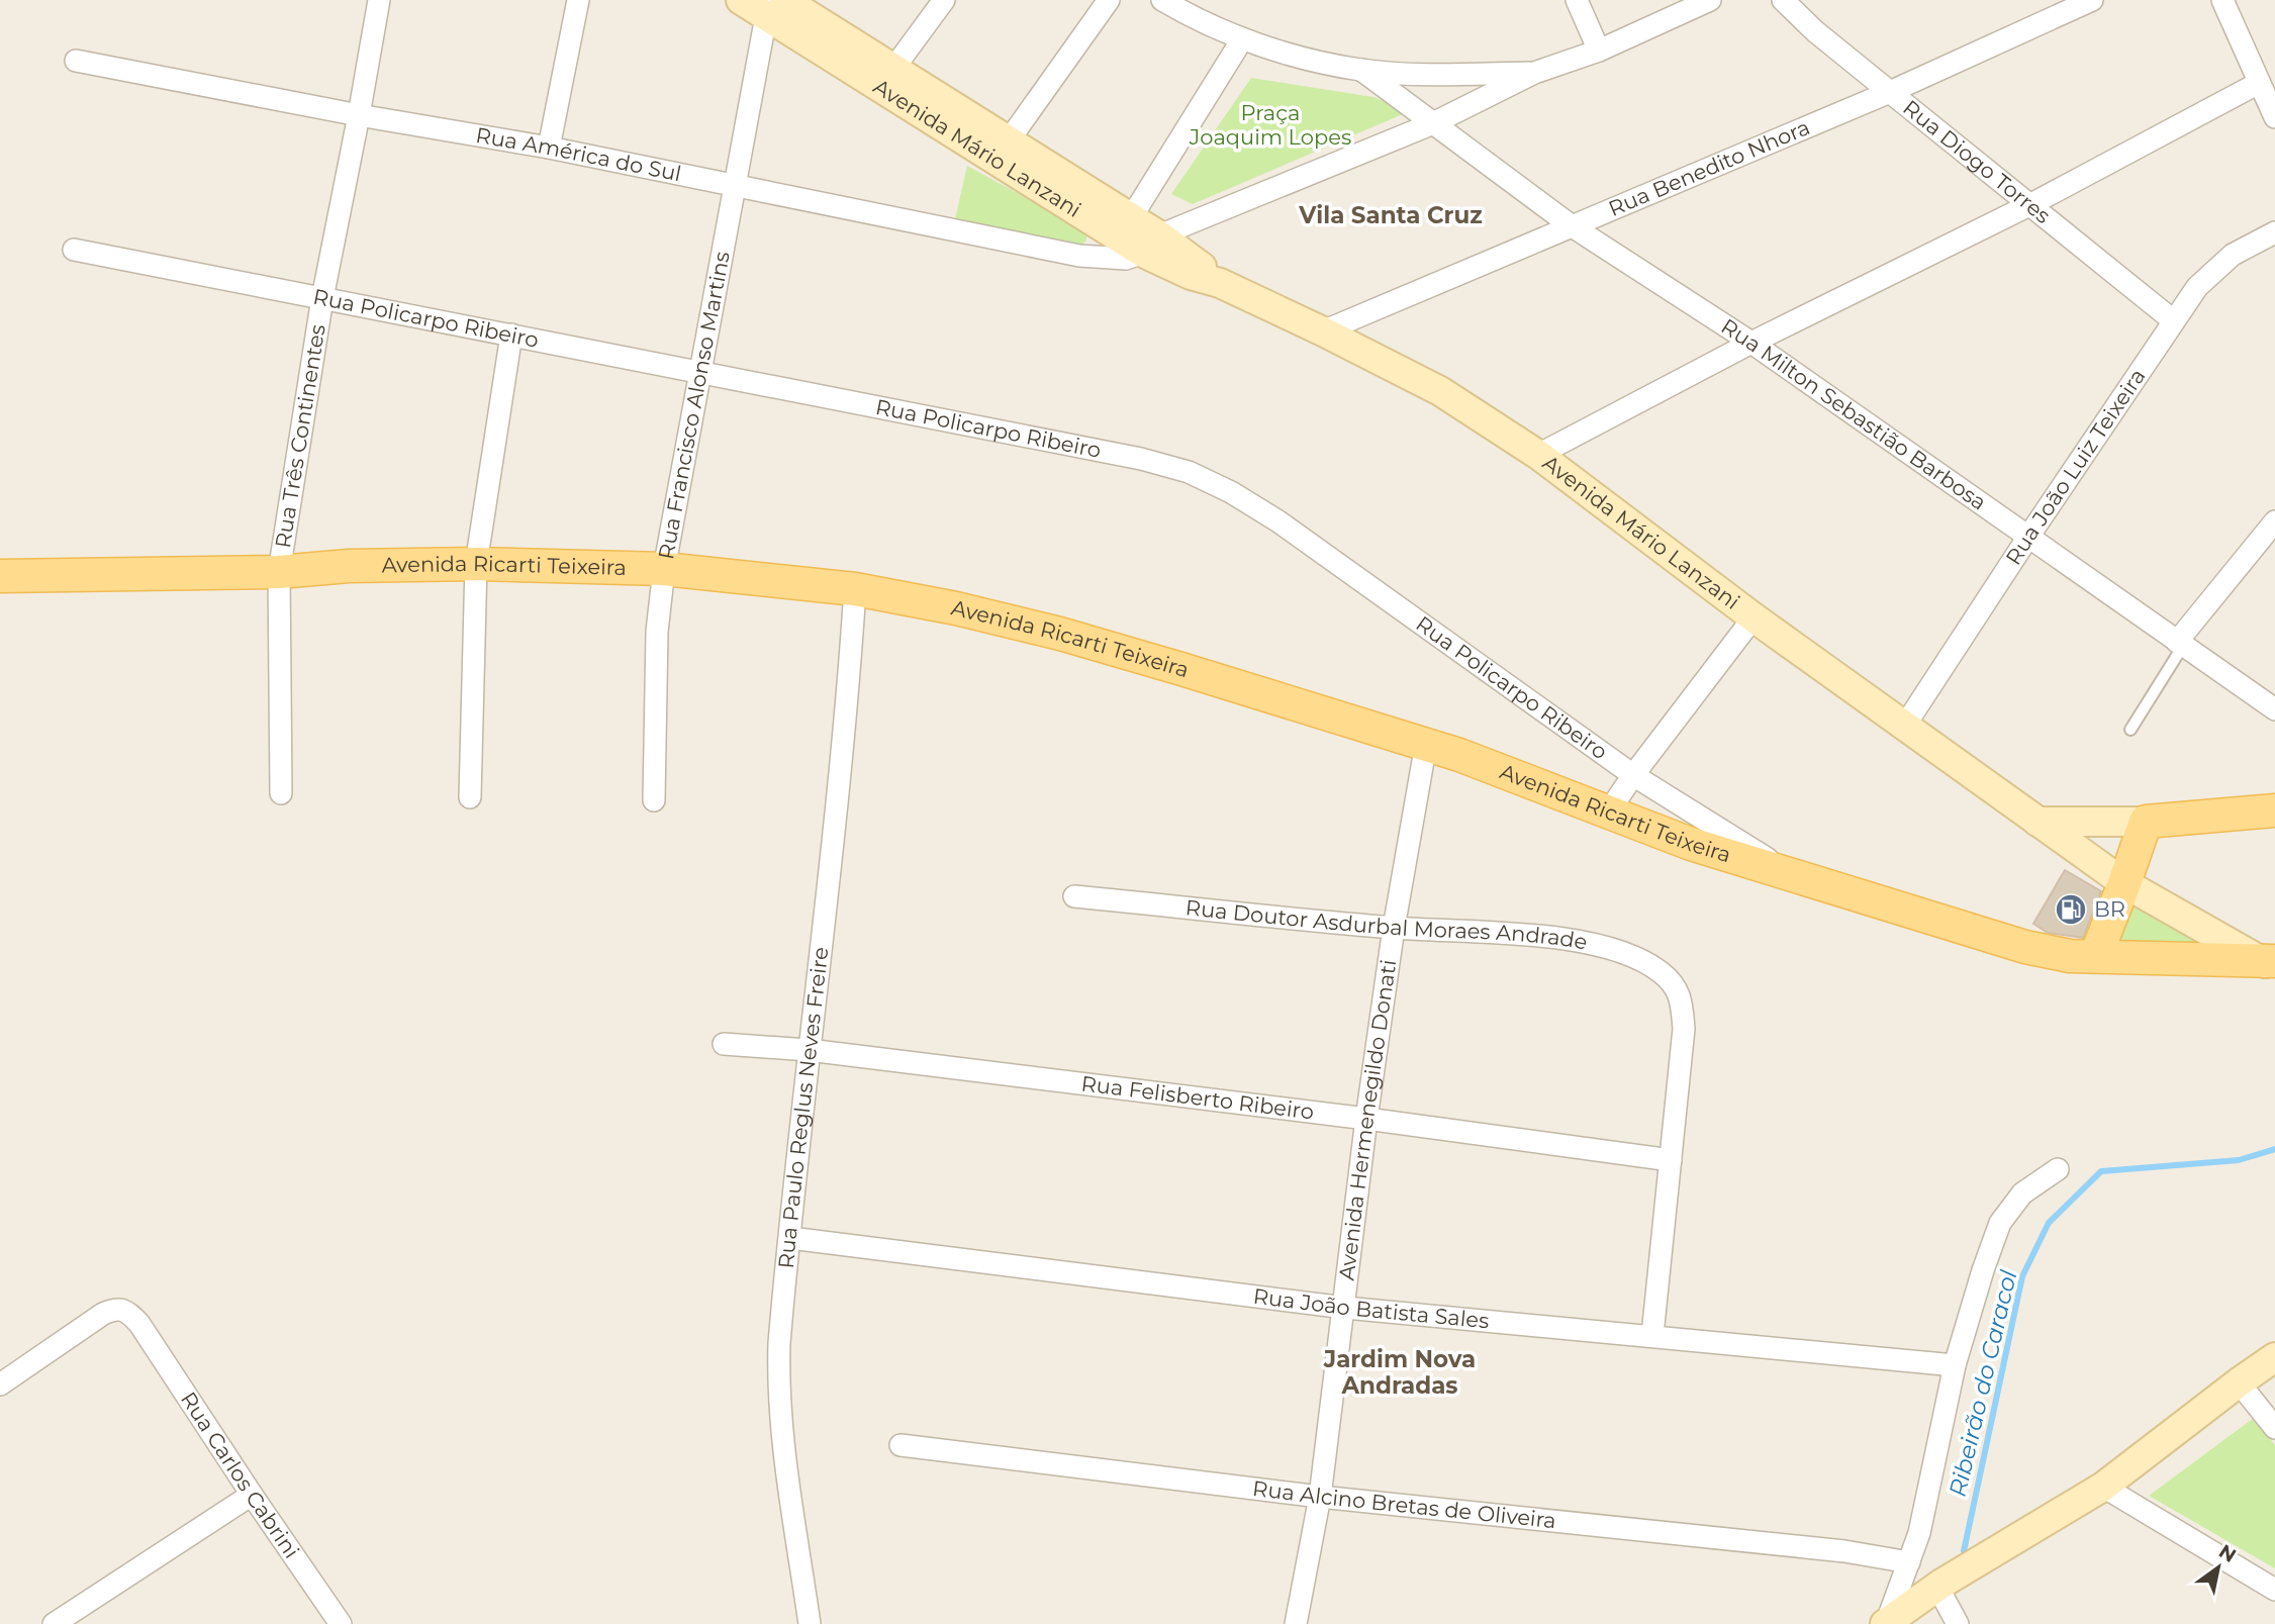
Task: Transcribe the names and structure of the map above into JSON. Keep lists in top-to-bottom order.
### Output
{
  "streets": {
    "main road": ["Avenida Ricarti Teixeira"],
    "street": [
      "Avenida Mário Lanzani",
      "Rua América do Sul",
      "Rua Diogo Torres",
      "Rua Benedito Nhora",
      "Rua Policarpo Ribeiro",
      "Rua Francisco Alonso Martins",
      "Rua Milton Sebastião Barbosa",
      "Rua Três Continentes",
      "Rua João Luiz Teixeira",
      "Rua Doutor Asdurbal Moraes Andrade",
      "Rua Felisberto Ribeiro",
      "Rua Paulo Reglus Neves Freire",
      "Avenida Hermenegildo Donati",
      "Rua João Batista Sales",
      "Rua Carlos Cabrini",
      "Rua Alcino Bretas de Oliveira"
    ]
  },
  "crossings": [
    ["Avenida Mário Lanzani", "Rua América do Sul"],
    ["Avenida Mário Lanzani", "Rua Benedito Nhora"],
    ["Avenida Mário Lanzani", "Rua Francisco Alonso Martins"],
    ["Avenida Mário Lanzani", "Rua João Luiz Teixeira"],
    ["Avenida Mário Lanzani", "Avenida Ricarti Teixeira"],
    ["Rua América do Sul", "Rua Francisco Alonso Martins"],
    ["Rua América do Sul", "Rua Três Continentes"],
    ["Rua Diogo Torres", "Rua Benedito Nhora"],
    ["Rua Diogo Torres", "Rua João Luiz Teixeira"],
    ["Rua Benedito Nhora", "Rua Milton Sebastião Barbosa"],
    ["Rua Policarpo Ribeiro", "Rua Francisco Alonso Martins"],
    ["Rua Policarpo Ribeiro", "Rua Três Continentes"],
    ["Rua Policarpo Ribeiro", "Avenida Ricarti Teixeira"],
    ["Rua Francisco Alonso Martins", "Avenida Ricarti Teixeira"],
    ["Rua Milton Sebastião Barbosa", "Rua João Luiz Teixeira"],
    ["Rua Três Continentes", "Avenida Ricarti Teixeira"],
    ["Avenida Ricarti Teixeira", "Rua Paulo Reglus Neves Freire"],
    ["Avenida Ricarti Teixeira", "Avenida Hermenegildo Donati"],
    ["Rua Doutor Asdurbal Moraes Andrade", "Rua Felisberto Ribeiro"],
    ["Rua Doutor Asdurbal Moraes Andrade", "Avenida Hermenegildo Donati"],
    ["Rua Felisberto Ribeiro", "Rua Paulo Reglus Neves Freire"],
    ["Rua Felisberto Ribeiro", "Avenida Hermenegildo Donati"],
    ["Rua Paulo Reglus Neves Freire", "Rua João Batista Sales"],
    ["Avenida Hermenegildo Donati", "Rua João Batista Sales"],
    ["Avenida Hermenegildo Donati", "Rua Alcino Bretas de Oliveira"]
  ],
  "districts": ["Vila Santa Cruz", "Jardim Nova Andradas"],
  "water": ["Ribeirão do Caracol"],
  "parks": ["Praça Joaquim Lopes"],
  "places": {
    "fuel station": ["BR"]
  },
  "north": "top right"
}
